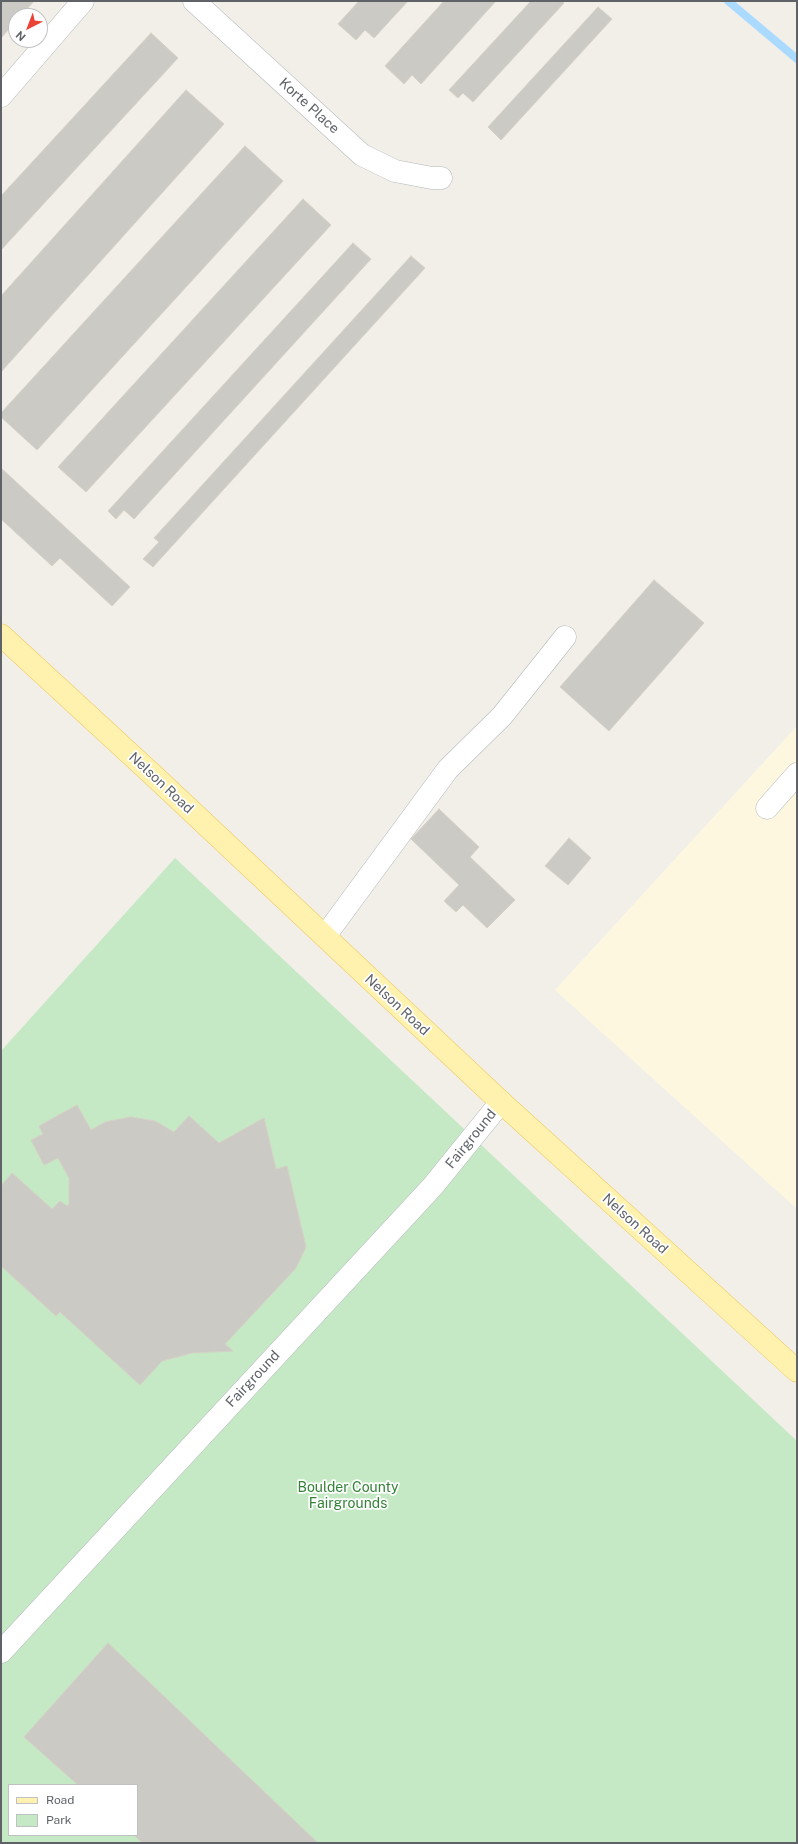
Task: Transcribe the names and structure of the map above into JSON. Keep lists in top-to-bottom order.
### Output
{
  "streets": {
    "main road": ["Nelson Road"],
    "street": ["Korte Place", "Fairground"]
  },
  "crossings": [
    ["Nelson Road", "Fairground"]
  ],
  "parks": ["Boulder County Fairgrounds"],
  "legend": ["Road", "Park"],
  "north": "bottom left"
}
